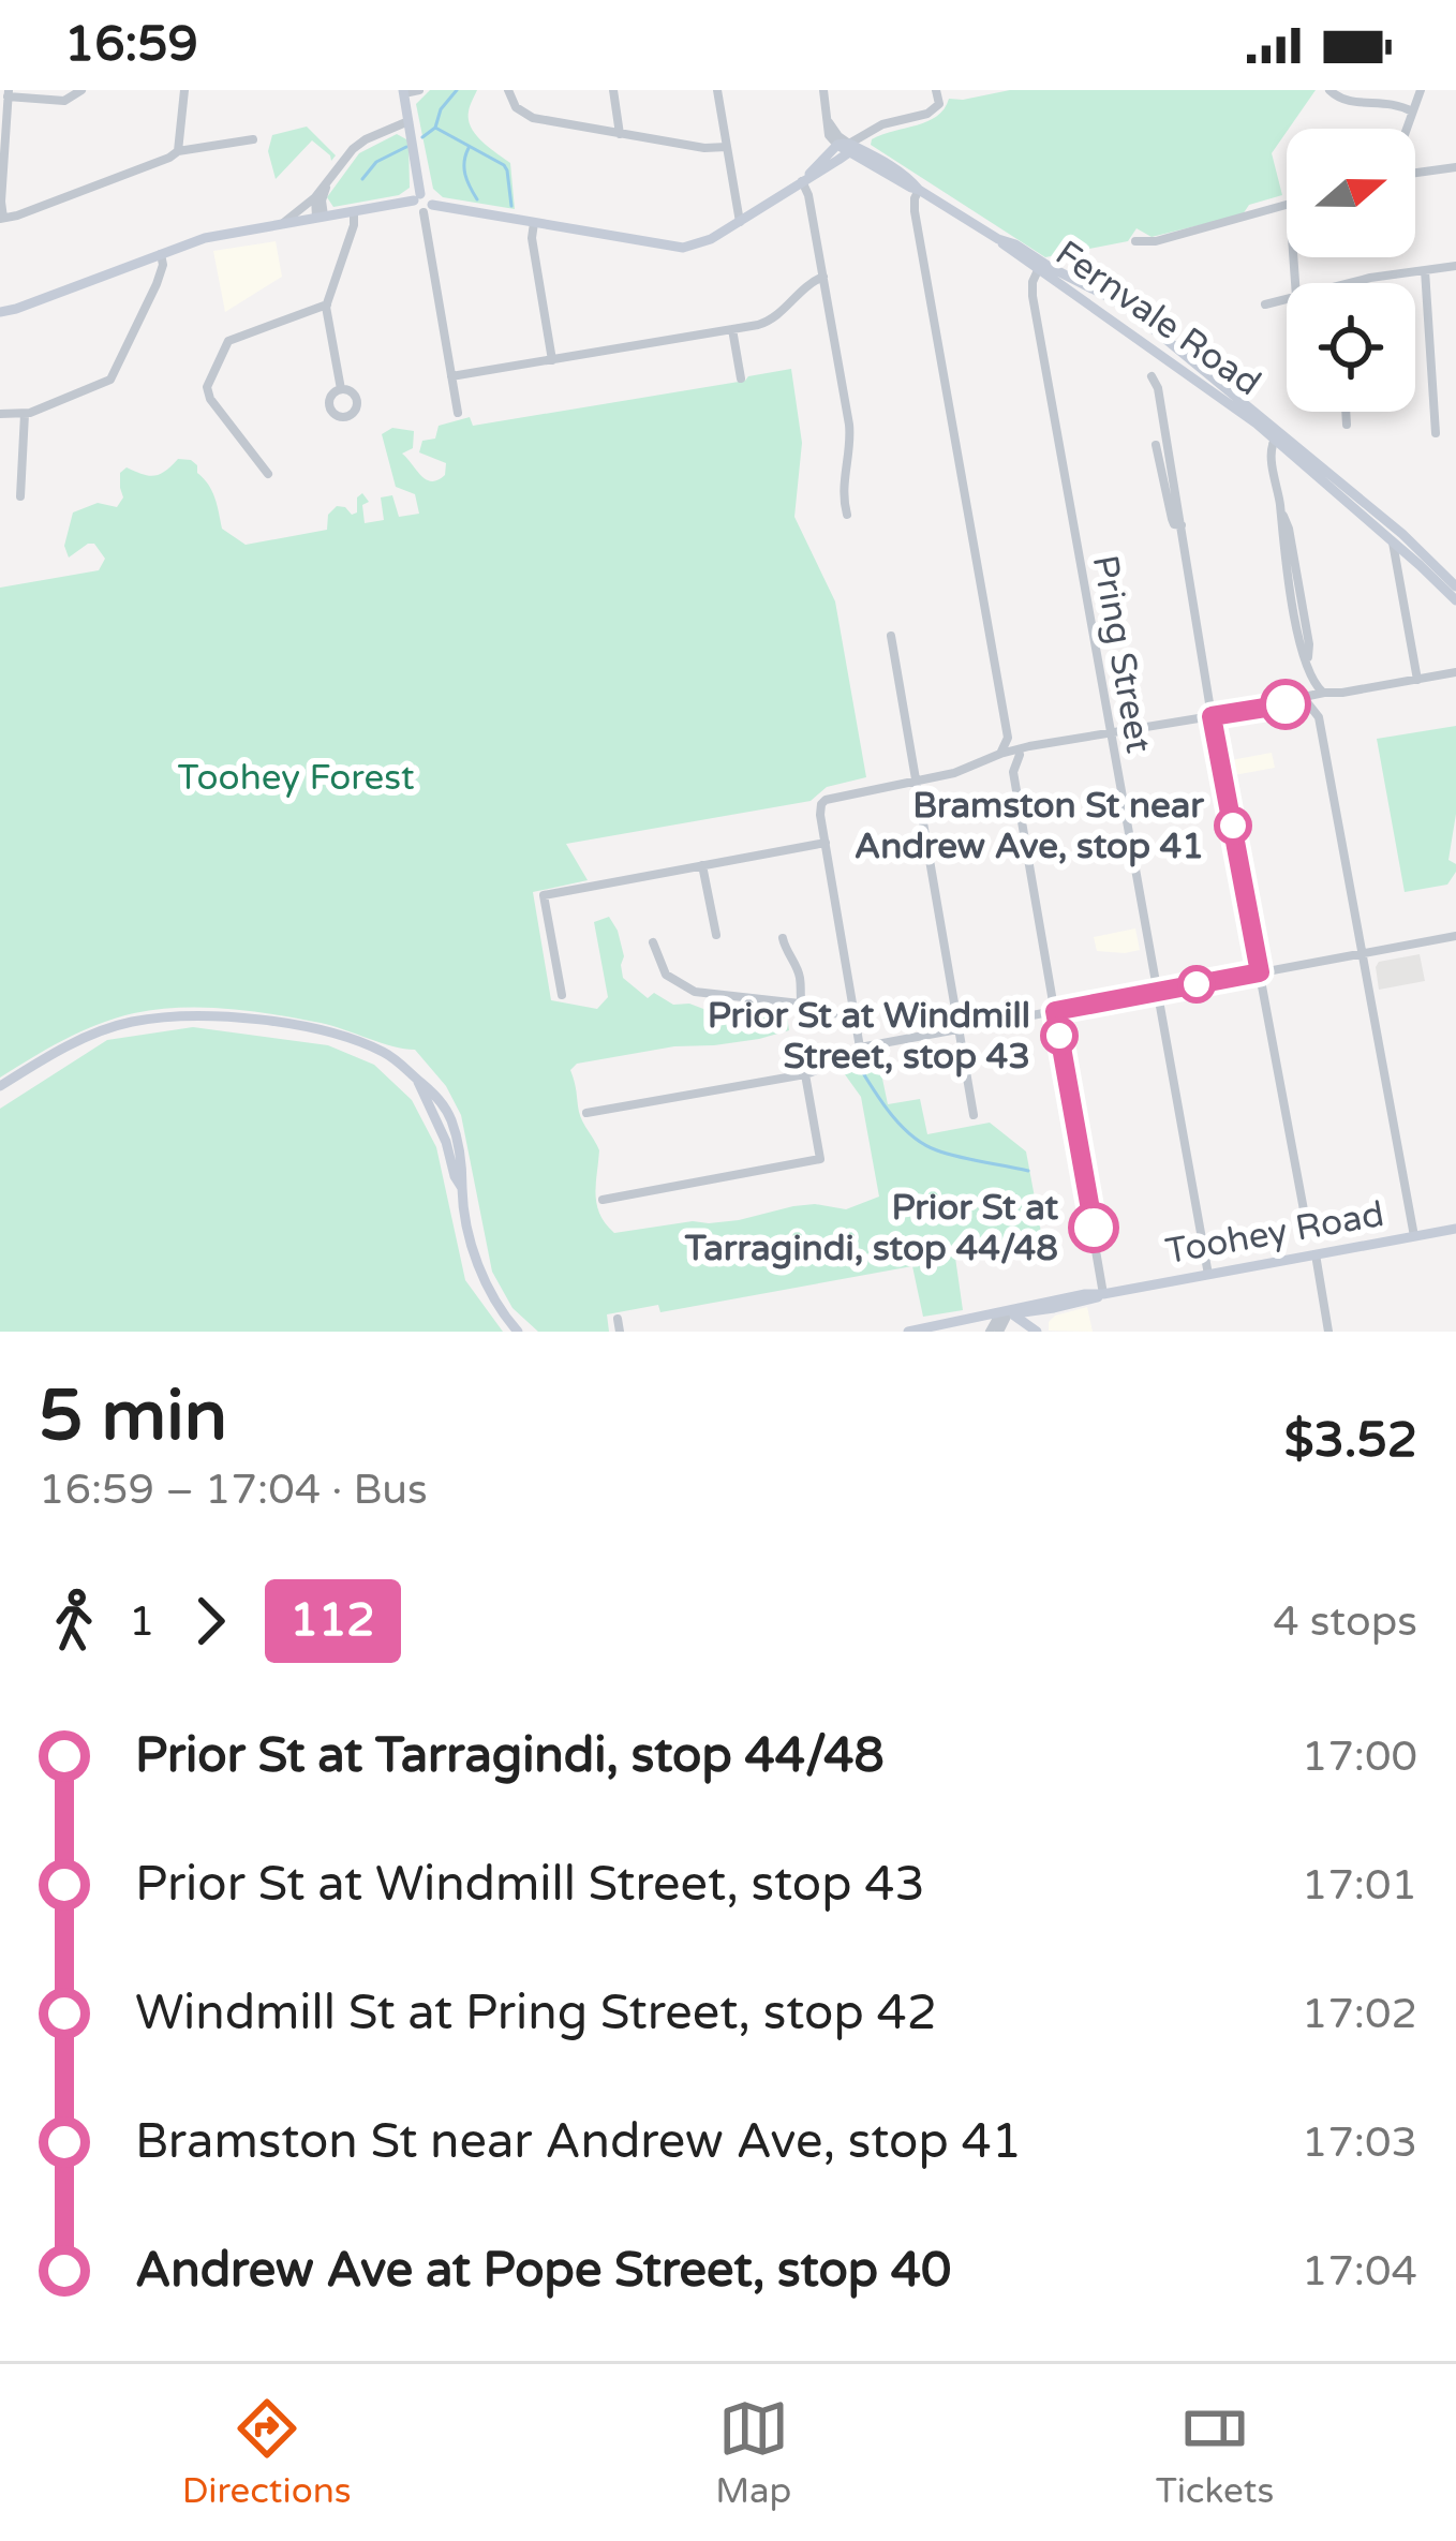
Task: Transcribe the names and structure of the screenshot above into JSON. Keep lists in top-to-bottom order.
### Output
{
  "streets": {
    "street": ["Fernvale Road", "Pring Street", "Toohey Road"]
  },
  "crossings": [
    ["Fernvale Road", "Pring Street"],
    ["Pring Street", "Toohey Road"]
  ],
  "parks": ["Toohey Forest"],
  "places": ["Bramston St near Andrew Ave, stop 41", "Prior St at Windmill Street, stop 43", "Prior St at Tarragindi, stop 44/48"],
  "lines": ["bus line 112"],
  "north": "right",
  "page": {
    "status": "16:59",
    "heading": ["5 min", "16:59 – 17:04 · Bus", "$3.52"],
    "legs": ["1", "112", "4 stops"],
    "list": [
      {
        "name": "Prior St at Tarragindi, stop 44/48",
        "value": "17:00"
      },
      {
        "name": "Prior St at Windmill Street, stop 43",
        "value": "17:01"
      },
      {
        "name": "Windmill St at Pring Street, stop 42",
        "value": "17:02"
      },
      {
        "name": "Bramston St near Andrew Ave, stop 41",
        "value": "17:03"
      },
      {
        "name": "Andrew Ave at Pope Street, stop 40",
        "value": "17:04"
      }
    ],
    "tabs": ["Directions", "Map", "Tickets"]
  }
}
